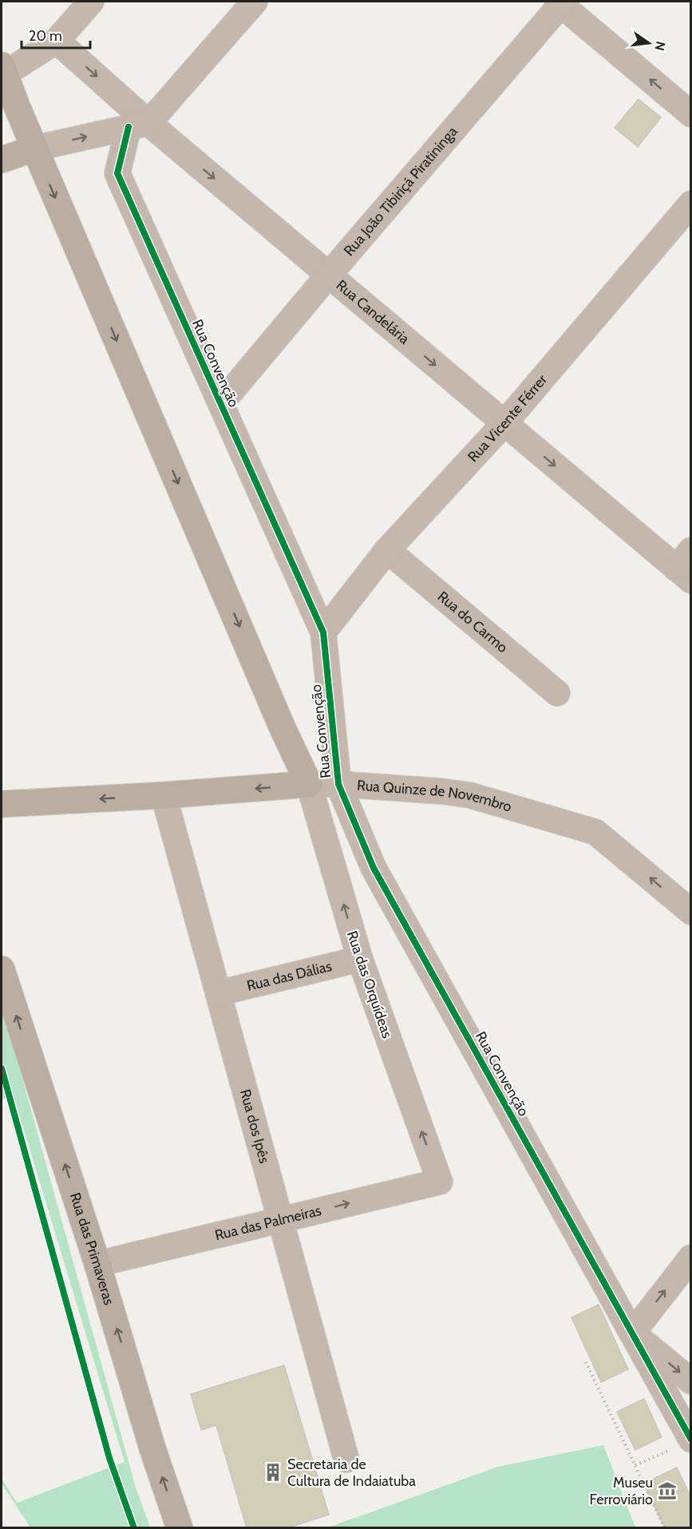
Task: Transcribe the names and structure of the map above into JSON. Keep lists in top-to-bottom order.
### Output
{
  "streets": {
    "main road": ["Rua Quinze de Novembro", "Rua das Primaveras"],
    "street": [
      "Rua João Tibiriçá Piratininga",
      "Rua Candelária",
      "Rua Convenção",
      "Rua Vicente Férrer",
      "Rua do Carmo",
      "Rua das Dálias",
      "Rua das Orquídeas",
      "Rua dos Ipês",
      "Rua das Palmeiras"
    ]
  },
  "crossings": [
    ["Rua João Tibiriçá Piratininga", "Rua Candelária"],
    ["Rua João Tibiriçá Piratininga", "Rua Convenção"],
    ["Rua Candelária", "Rua Convenção"],
    ["Rua Candelária", "Rua Vicente Férrer"],
    ["Rua Convenção", "Rua Vicente Férrer"],
    ["Rua Convenção", "Rua Quinze de Novembro"],
    ["Rua Vicente Férrer", "Rua do Carmo"],
    ["Rua Quinze de Novembro", "Rua das Orquídeas"],
    ["Rua Quinze de Novembro", "Rua dos Ipês"],
    ["Rua das Dálias", "Rua das Orquídeas"],
    ["Rua das Dálias", "Rua dos Ipês"],
    ["Rua das Orquídeas", "Rua das Palmeiras"],
    ["Rua dos Ipês", "Rua das Palmeiras"],
    ["Rua das Palmeiras", "Rua das Primaveras"]
  ],
  "one_way": [
    "Rua Candelária",
    "Rua Quinze de Novembro",
    "Rua das Orquídeas",
    "Rua das Palmeiras",
    "Rua das Primaveras"
  ],
  "places": {
    "building": ["Secretaria de Cultura de Indaiatuba"],
    "museum": ["Museu Ferroviário"]
  },
  "scale_bar": "20 m",
  "north": "right"
}
